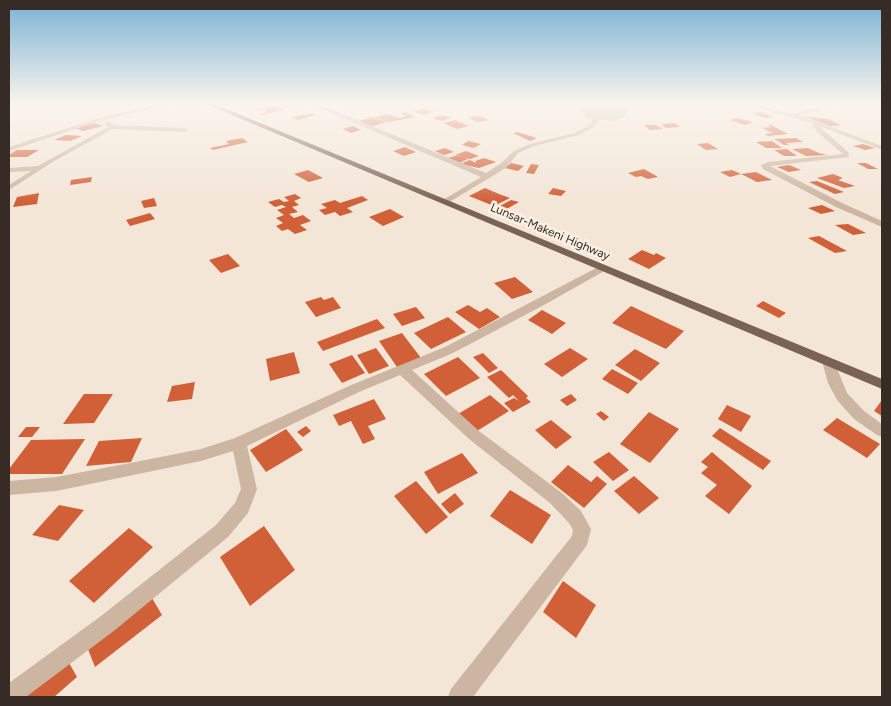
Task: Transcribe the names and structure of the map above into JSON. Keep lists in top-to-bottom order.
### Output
{
  "streets": {
    "main road": ["Lunsar-Makeni Highway"]
  }
}
